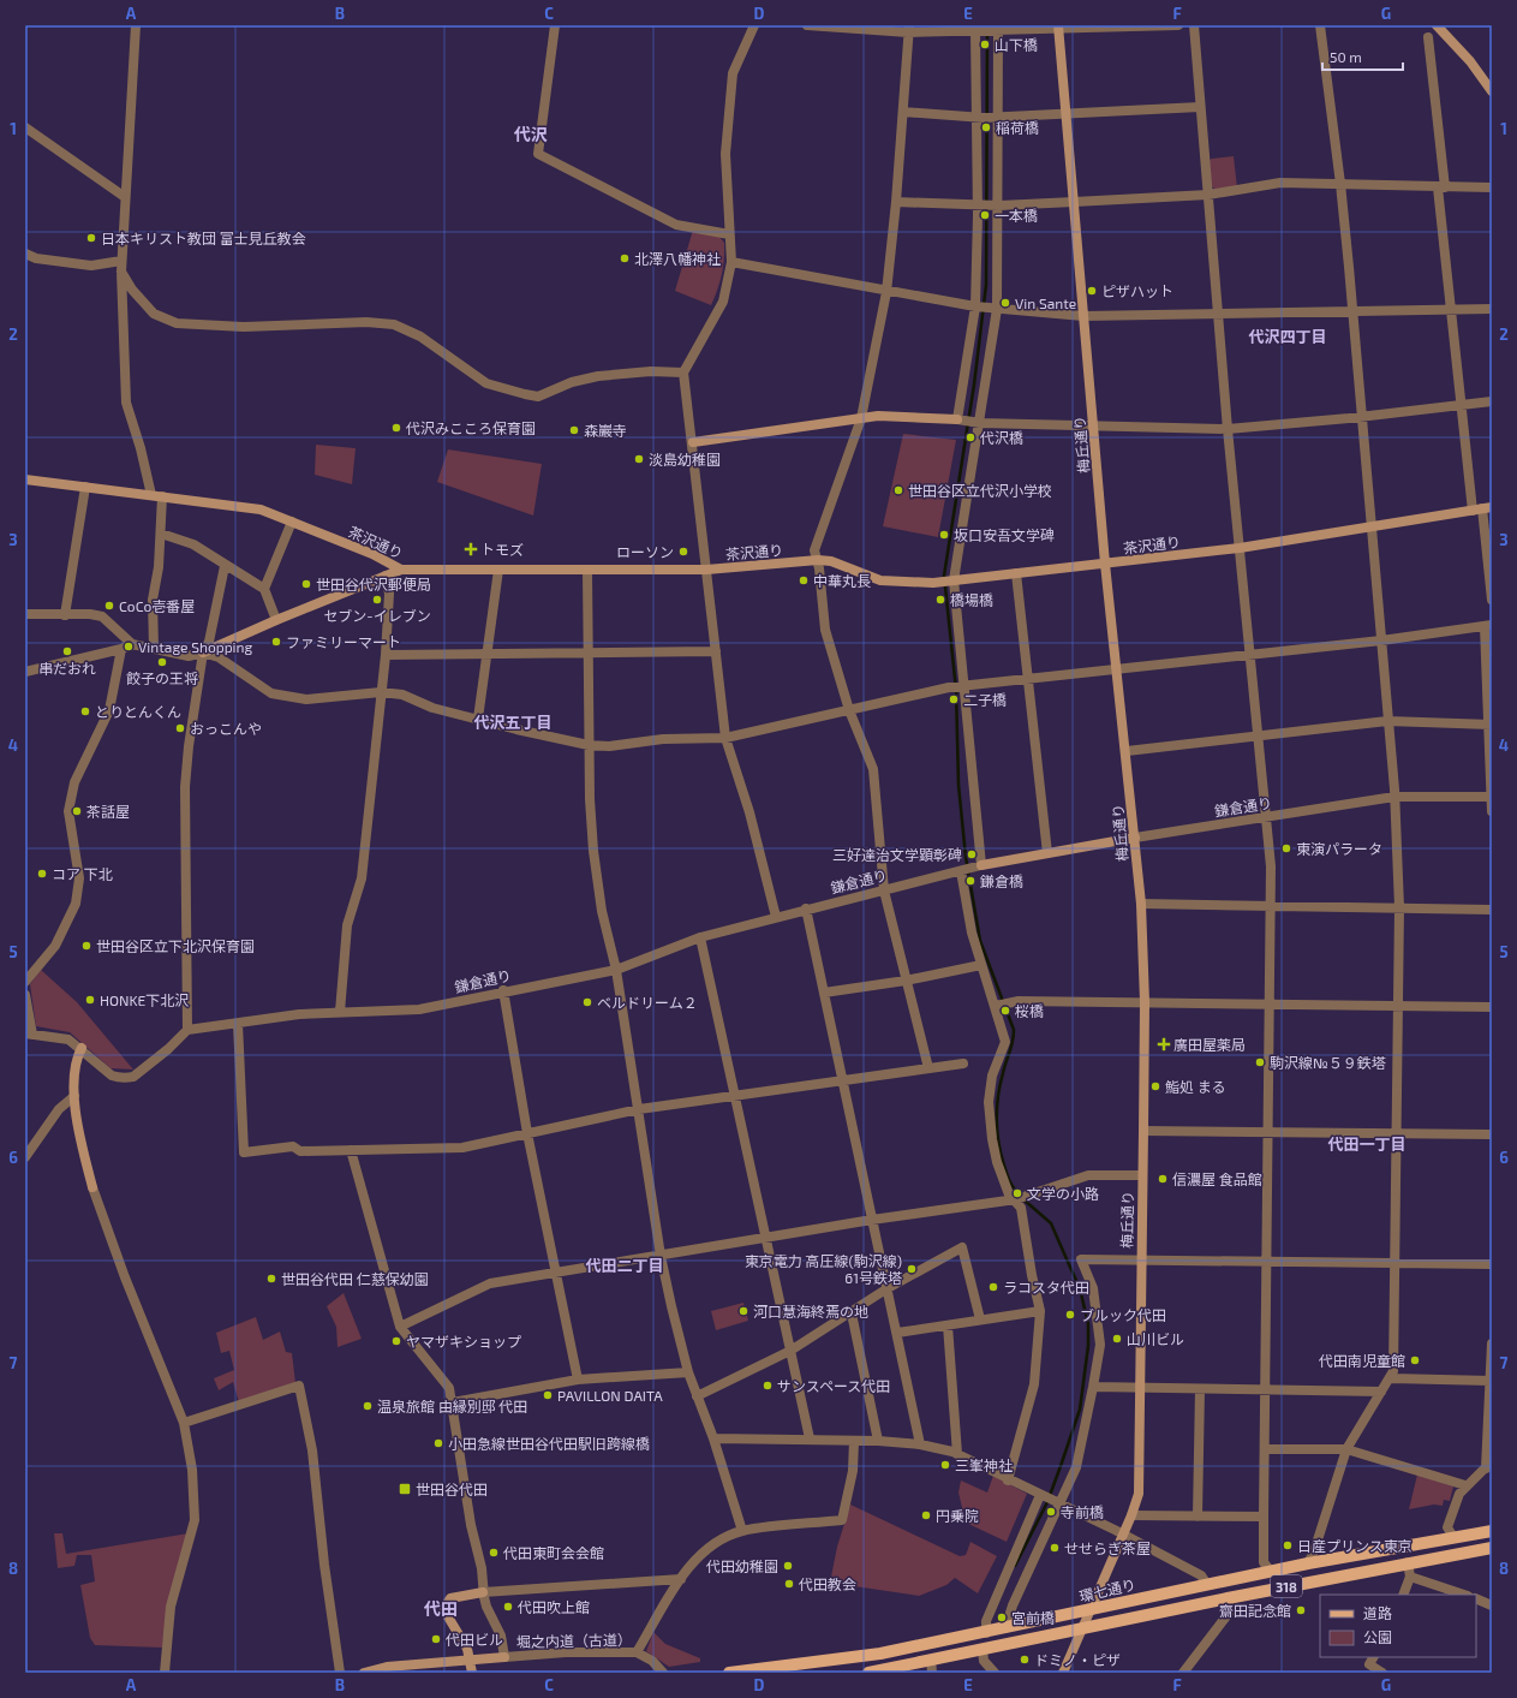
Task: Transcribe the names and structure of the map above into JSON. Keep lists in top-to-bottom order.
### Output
{
  "streets": {
    "main road": ["318", "環七通り"],
    "street": [
      "梅丘通り",
      "茶沢通り",
      "鎌倉通り",
      "堀之内道（古道）"
    ]
  },
  "crossings": [
    ["梅丘通り", "茶沢通り"],
    ["梅丘通り", "鎌倉通り"],
    ["梅丘通り", "318"],
    ["梅丘通り", "環七通り"]
  ],
  "districts": [
    "代沢",
    "代沢四丁目",
    "代沢五丁目",
    "代田一丁目",
    "代田二丁目",
    "代田"
  ],
  "places": {
    "other": [
      "山下橋",
      "稲荷橋",
      "一本橋",
      "日本キリスト教団 富士見丘教会",
      "北澤八幡神社",
      "ピザハット",
      "Vin Sante",
      "代沢みこころ保育園",
      "森巖寺",
      "代沢橋",
      "淡島幼稚園",
      "世田谷区立代沢小学校",
      "坂口安吾文学碑",
      "ローソン",
      "中華丸長",
      "世田谷代沢郵便局",
      "セブン-イレブン",
      "橋場橋",
      "CoCo壱番屋",
      "ファミリーマート",
      "Vintage Shopping",
      "串だおれ",
      "餃子の王将",
      "二子橋",
      "とりとんくん",
      "おっこんや",
      "茶話屋",
      "東演パラータ",
      "三好達治文学顕彰碑",
      "コア 下北",
      "鎌倉橋",
      "世田谷区立下北沢保育園",
      "HONKE下北沢",
      "ベルドリーム２",
      "桜橋",
      "駒沢線№５９鉄塔",
      "鮨処 まる",
      "信濃屋 食品館",
      "文学の小路",
      "東京電力 高圧線(駒沢線) 61号鉄塔",
      "世田谷代田 仁慈保幼園",
      "ラコスタ代田",
      "河口慧海終焉の地",
      "ブルック代田",
      "山川ビル",
      "ヤマザキショップ",
      "代田南児童館",
      "サンスペース代田",
      "PAVILLON DAITA",
      "温泉旅館 由縁別邸 代田",
      "小田急線世田谷代田駅旧跨線橋",
      "三峯神社",
      "寺前橋",
      "円乗院",
      "日産プリンス東京",
      "せせらぎ茶屋",
      "代田東町会会館",
      "代田幼稚園",
      "代田教会",
      "代田吹上館",
      "齋田記念館",
      "宮前橋",
      "代田ビル",
      "ドミノ・ピザ"
    ],
    "health": ["トモズ", "廣田屋薬局"],
    "transit": ["世田谷代田"]
  },
  "legend": ["道路", "公園"],
  "scale_bar": "50 m",
  "grid": {
    "columns": [
      "A",
      "B",
      "C",
      "D",
      "E",
      "F",
      "G"
    ],
    "rows": [
      "1",
      "2",
      "3",
      "4",
      "5",
      "6",
      "7",
      "8"
    ]
  }
}
